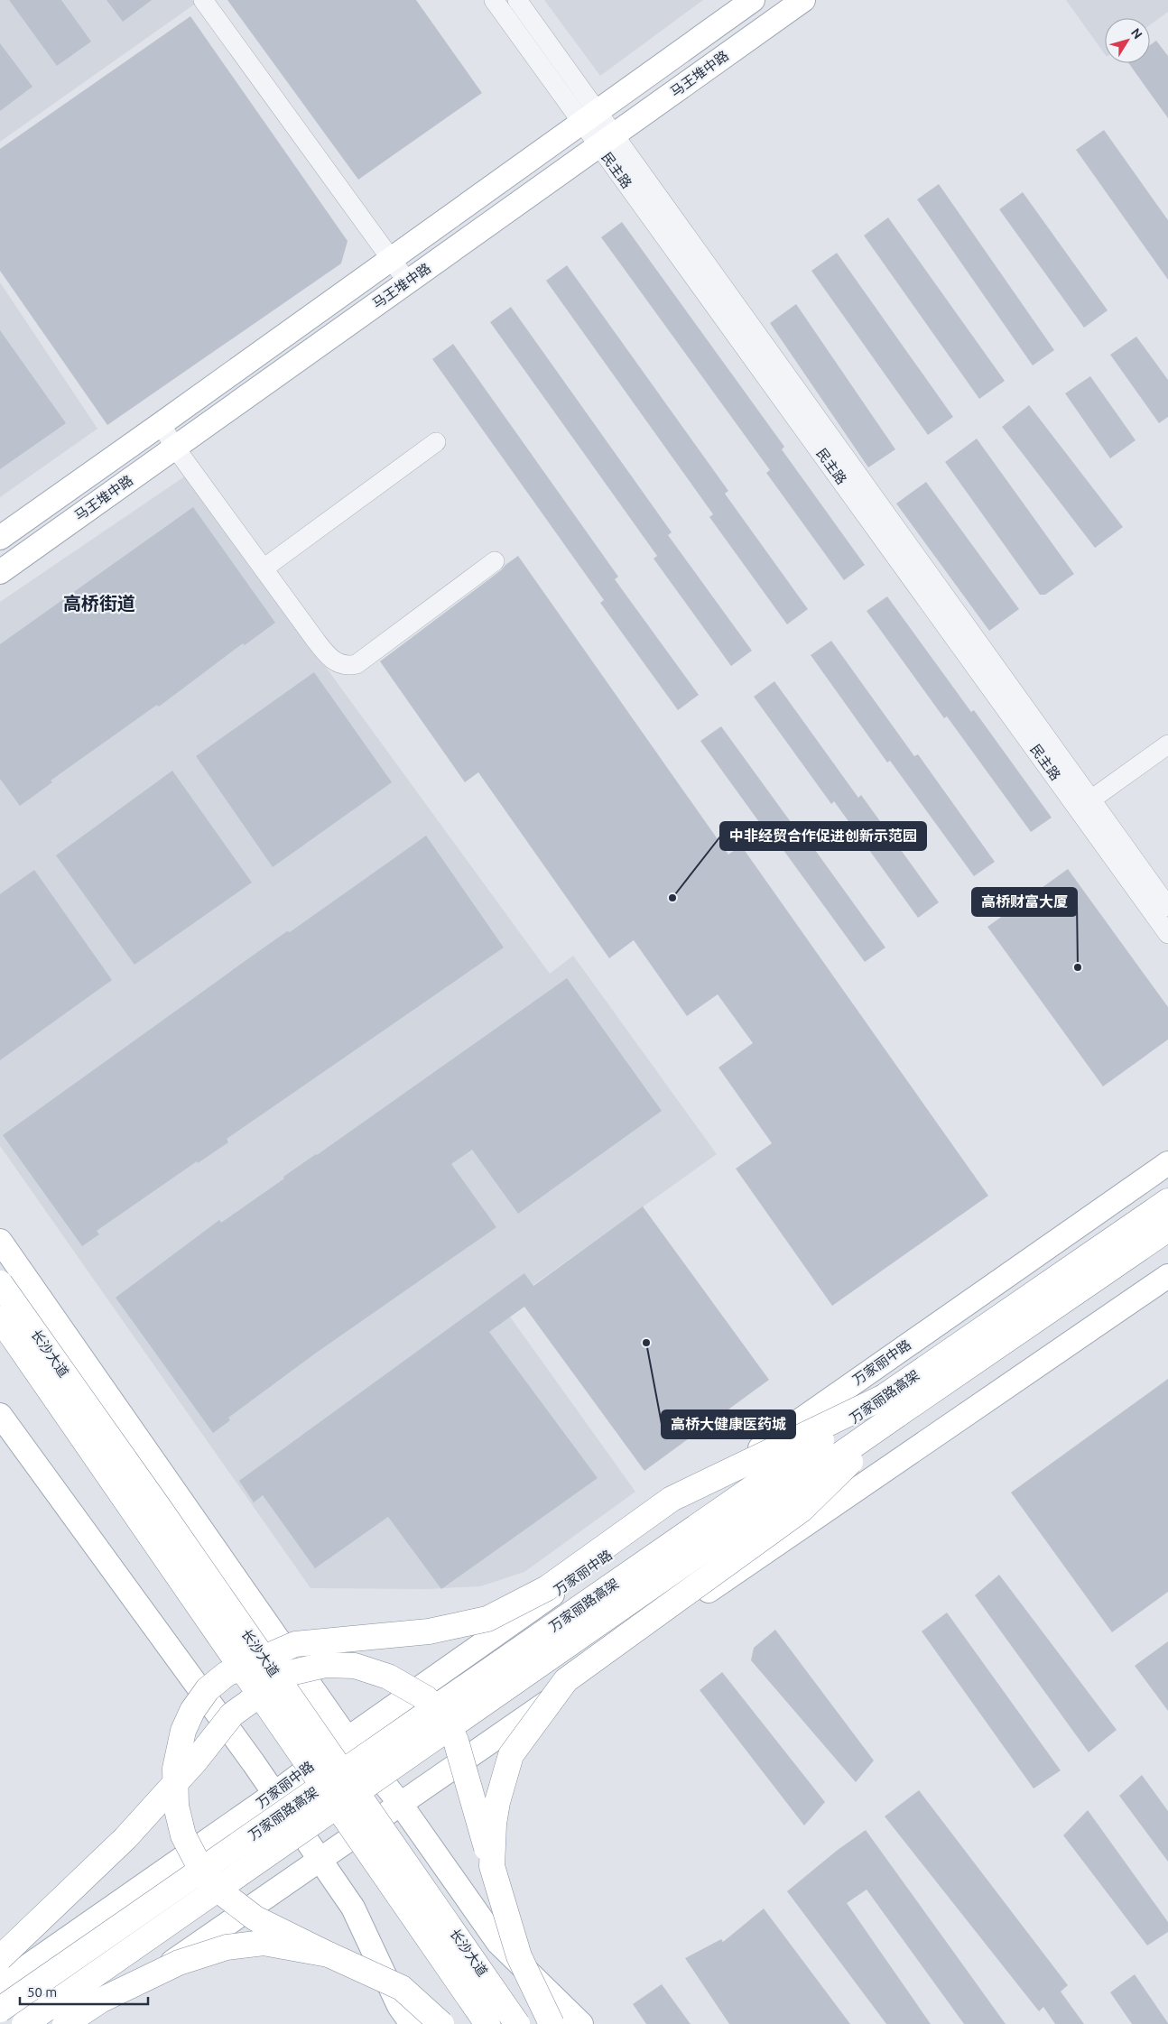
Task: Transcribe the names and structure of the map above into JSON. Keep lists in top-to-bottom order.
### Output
{
  "streets": {
    "highway": ["长沙大道", "万家丽路高架"],
    "main road": ["马王堆中路", "万家丽中路"],
    "street": ["民主路"]
  },
  "crossings": [
    ["马王堆中路", "民主路"]
  ],
  "districts": ["高桥街道"],
  "places": ["中非经贸合作促进创新示范园", "高桥财富大厦", "高桥大健康医药城"],
  "scale_bar": "50 m",
  "north": "top right"
}
